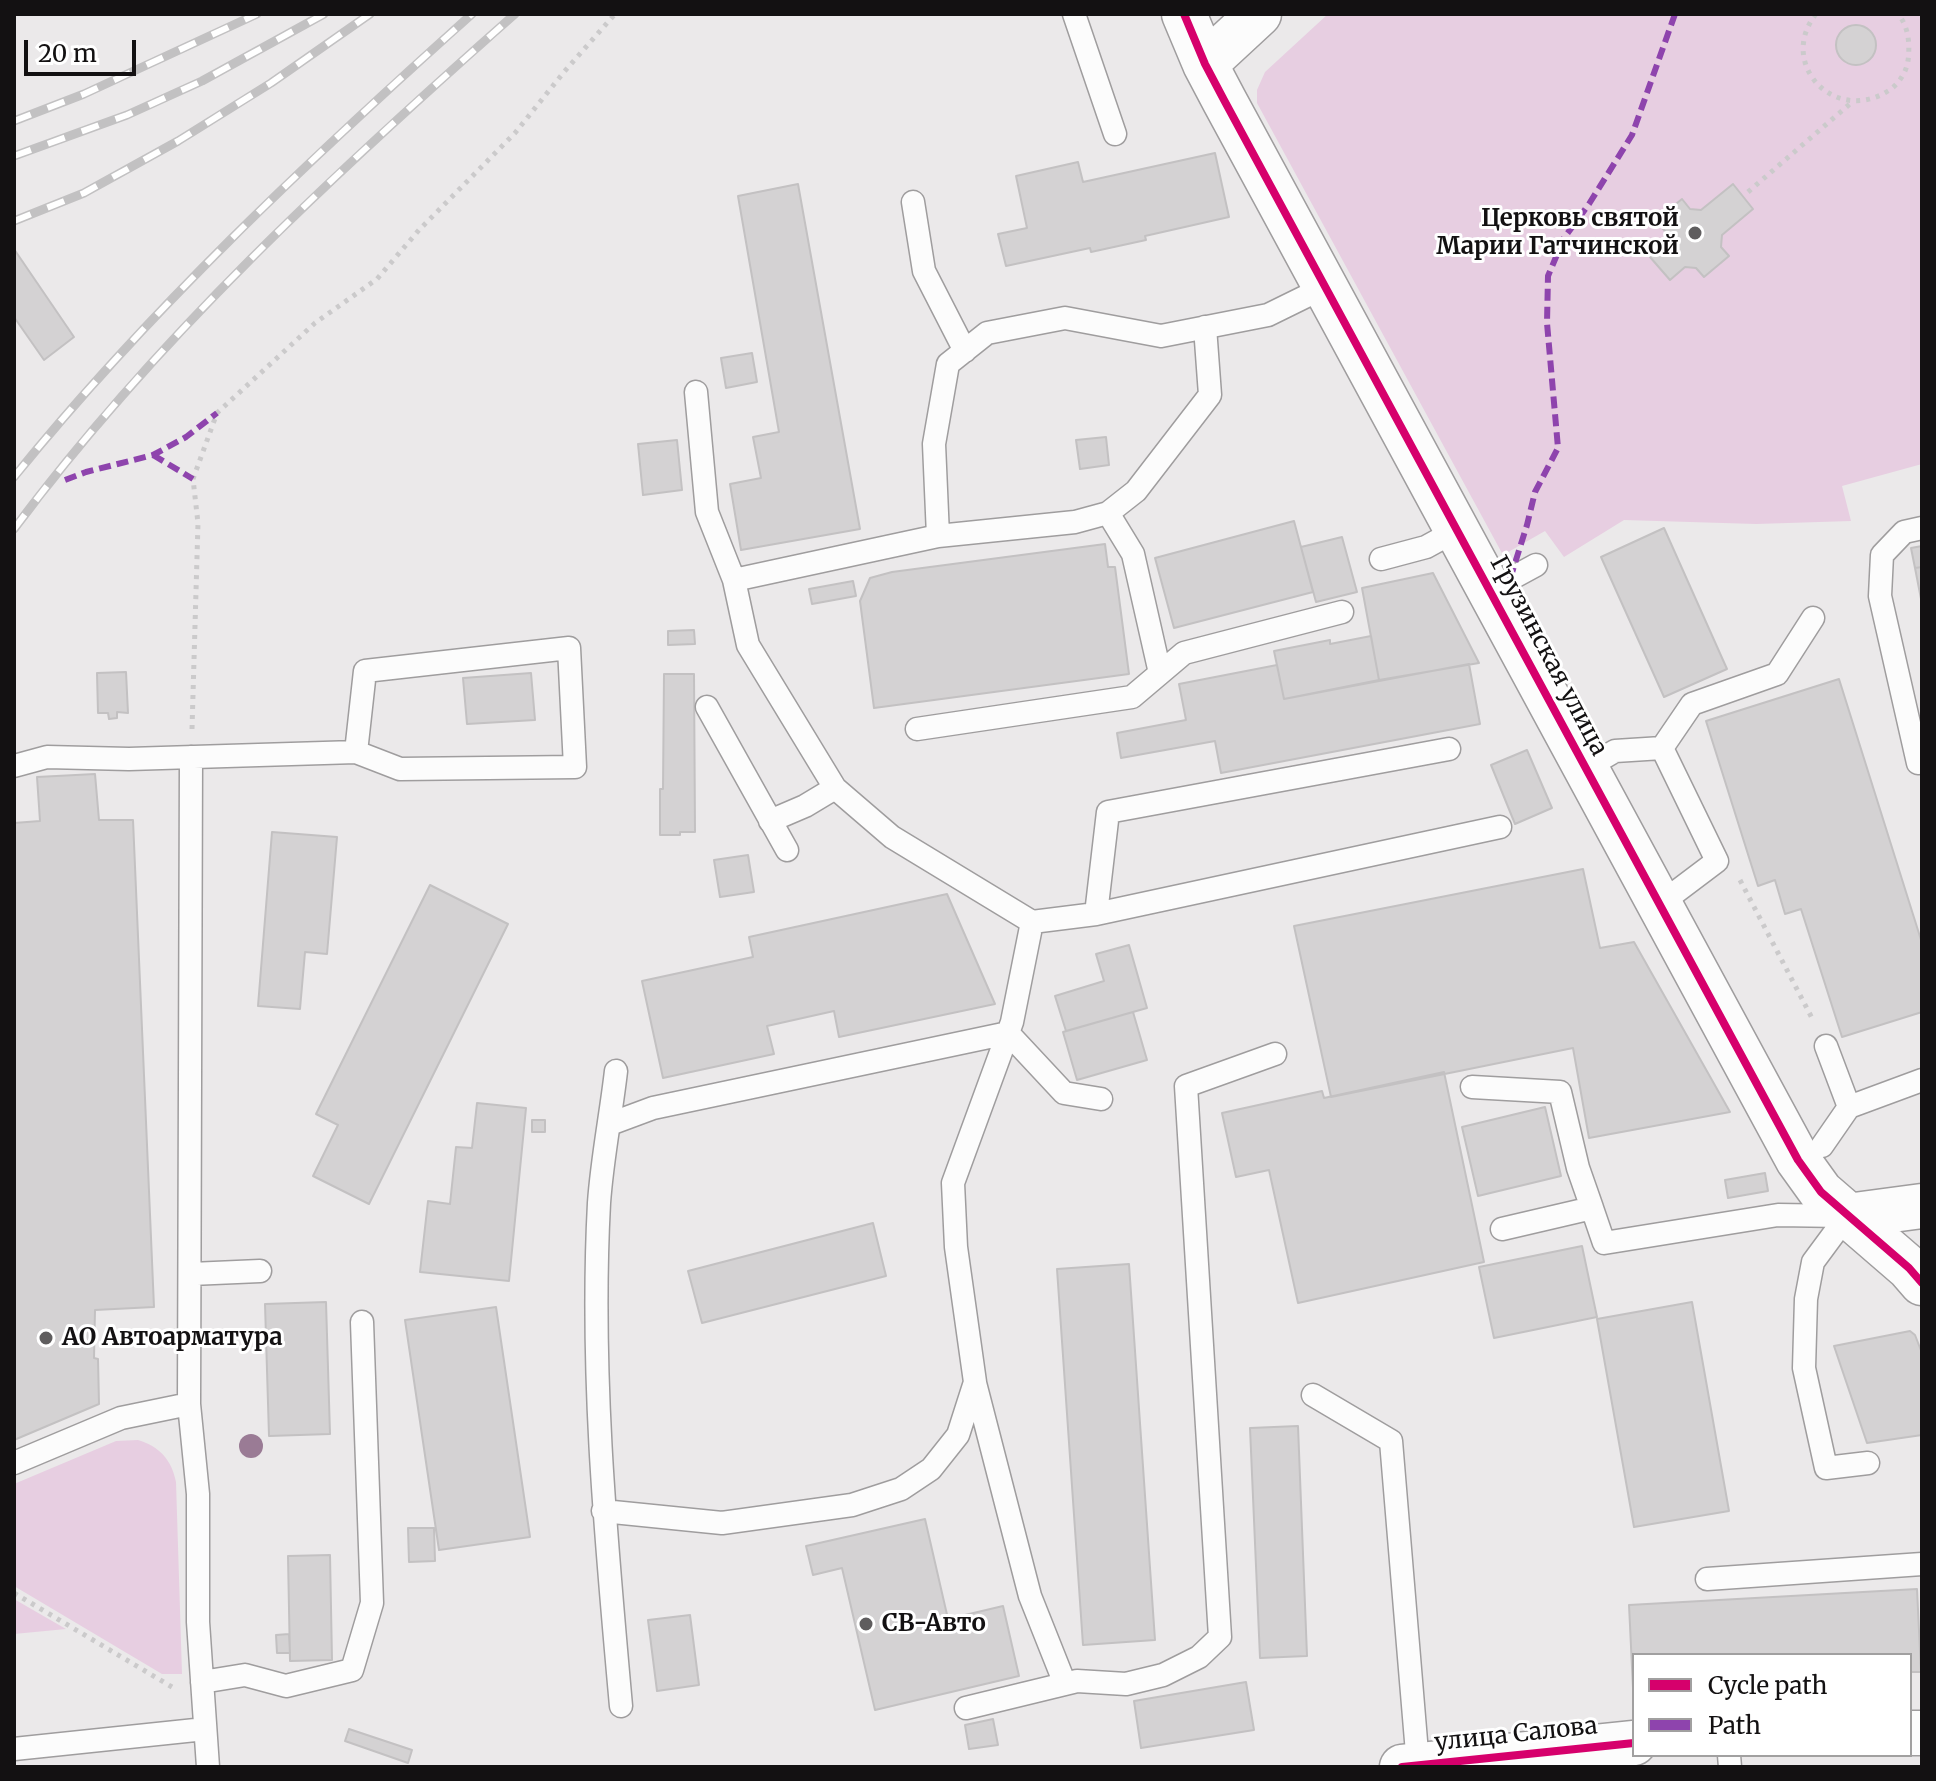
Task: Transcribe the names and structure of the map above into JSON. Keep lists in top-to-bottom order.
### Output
{
  "streets": {
    "street": ["Грузинская улица", "улица Салова"]
  },
  "places": ["Церковь святой Марии Гатчинской", "АО Автоарматура", "СВ-Авто"],
  "legend": ["Cycle path", "Path"],
  "scale_bar": "20 m"
}
